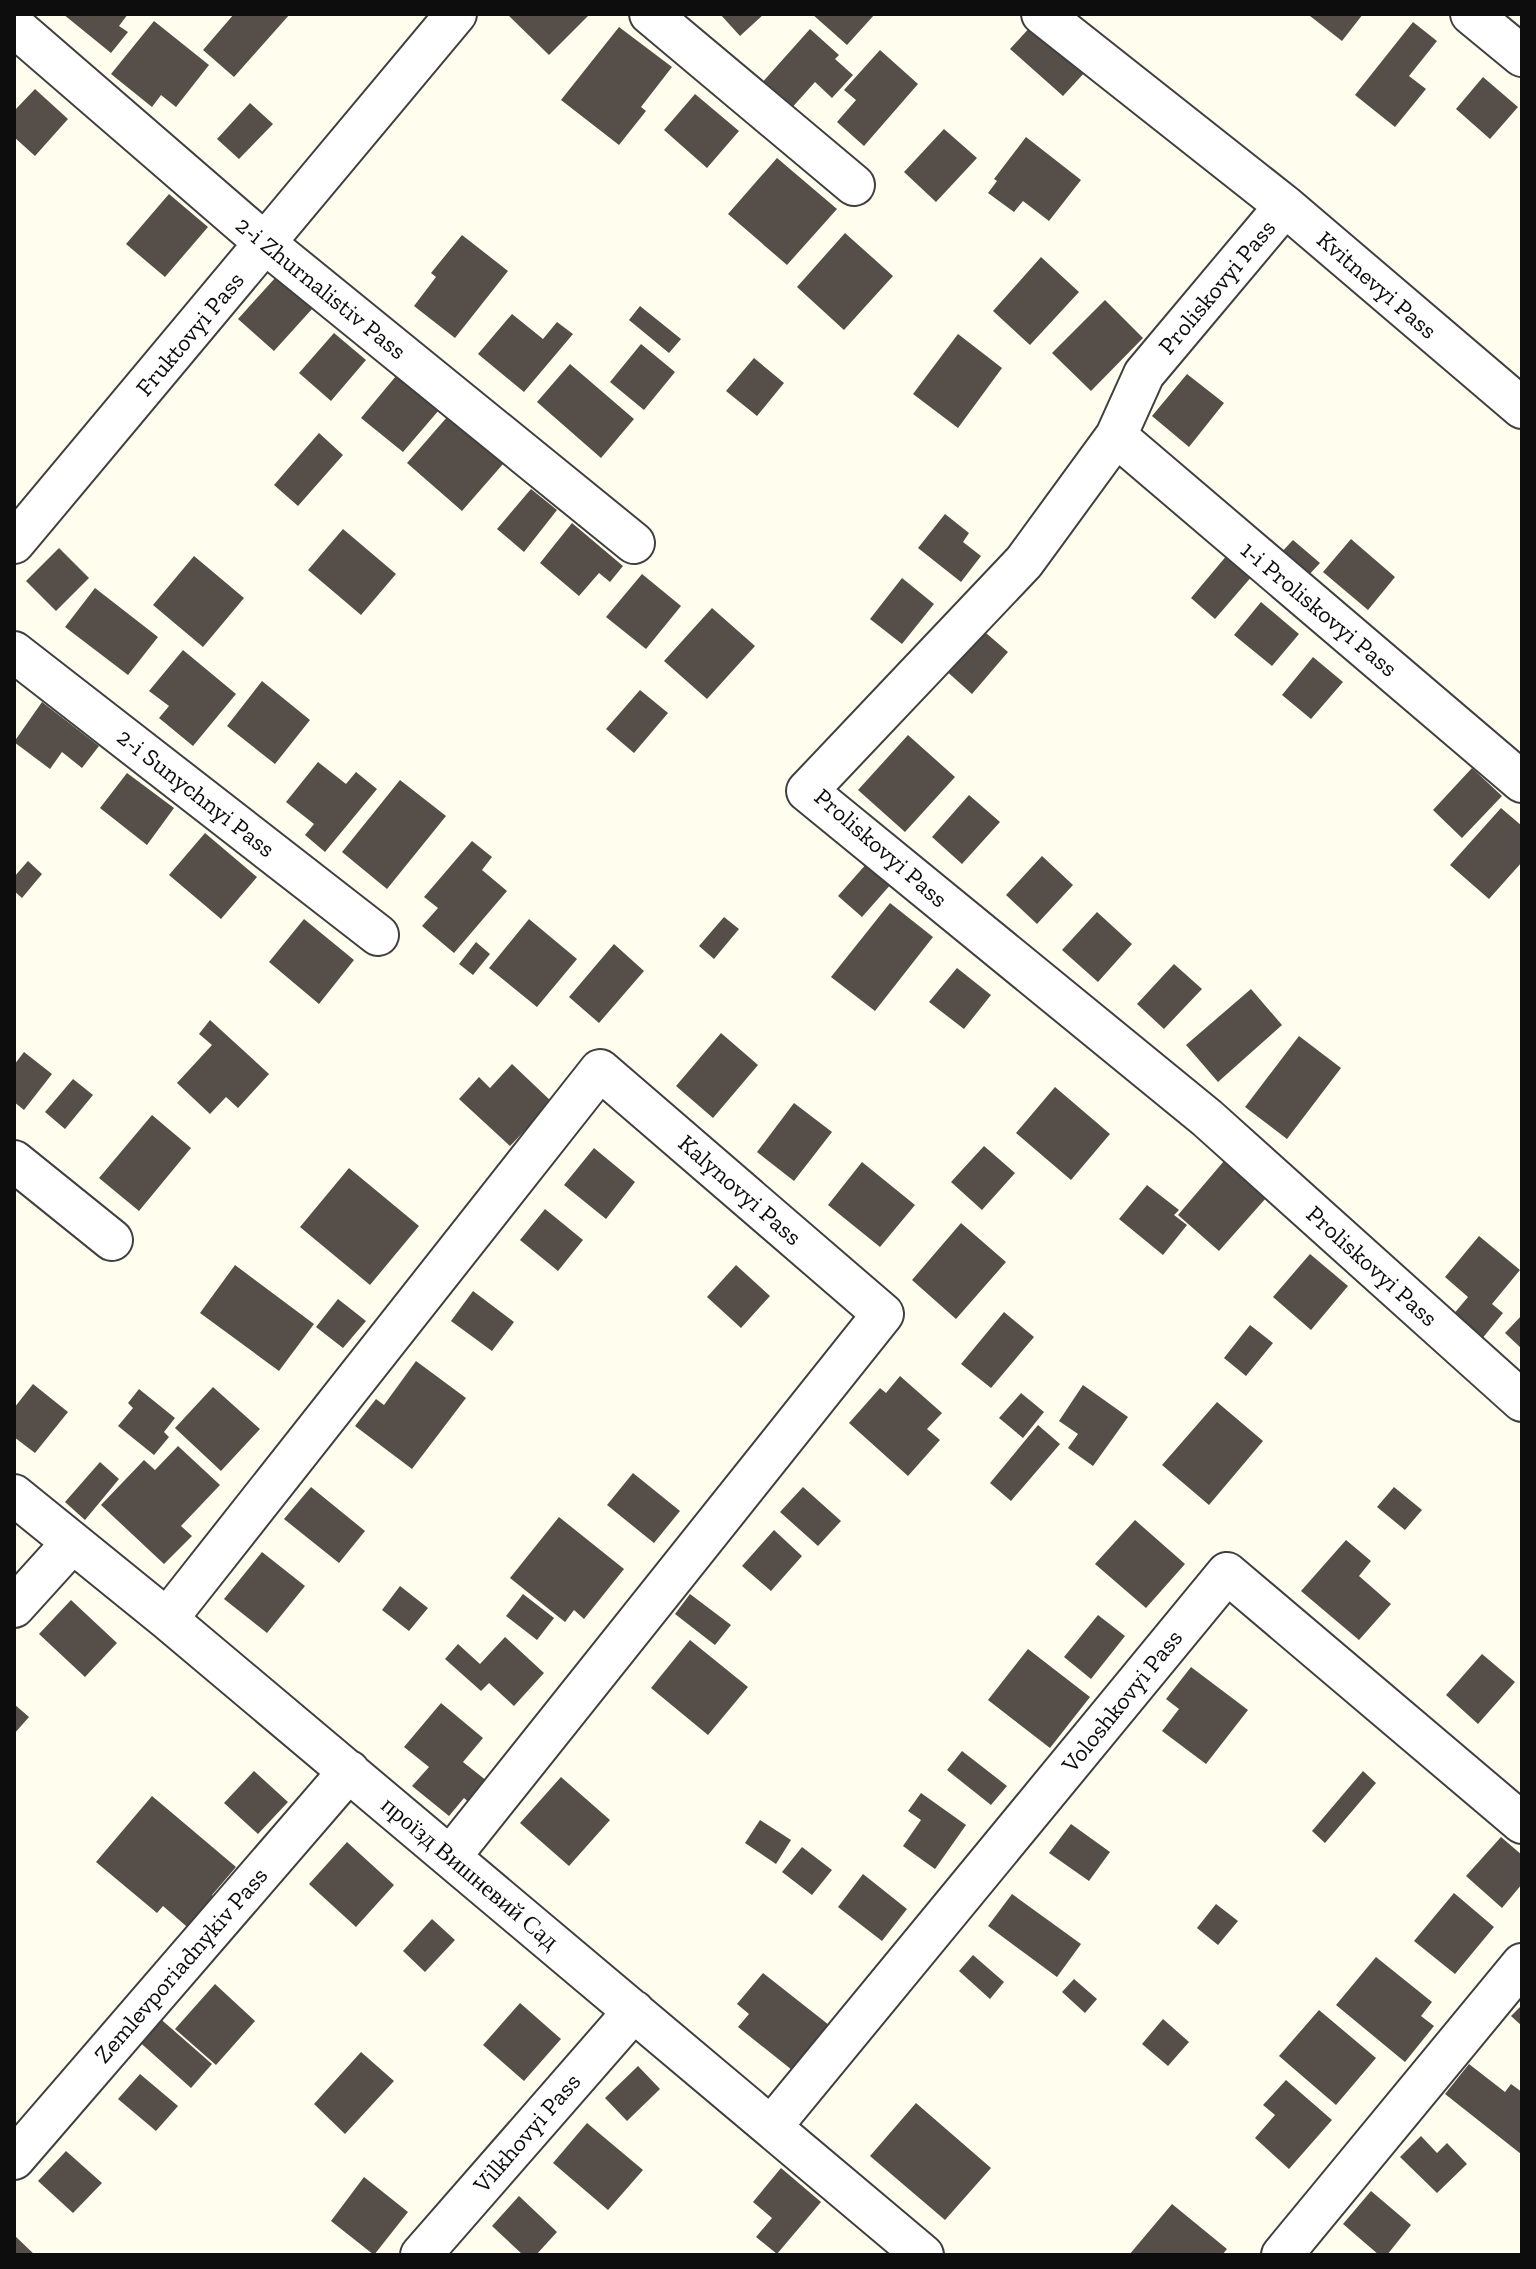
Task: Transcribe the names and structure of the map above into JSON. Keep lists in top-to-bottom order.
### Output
{
  "streets": {
    "street": [
      "Kvitnevyi Pass",
      "Proliskovyi Pass",
      "2-i Zhurnalistiv Pass",
      "Fruktovyi Pass",
      "1-i Proliskovyi Pass",
      "2-i Sunychnyi Pass",
      "Kalynovyi Pass",
      "Voloshkovyi Pass",
      "проїзд Вишневий Сад",
      "Zemlevporiadnykiv Pass",
      "Vilkhovyi Pass"
    ]
  },
  "crossings": [
    ["Kvitnevyi Pass", "Proliskovyi Pass"],
    ["Proliskovyi Pass", "1-i Proliskovyi Pass"],
    ["2-i Zhurnalistiv Pass", "Fruktovyi Pass"],
    ["Kalynovyi Pass", "проїзд Вишневий Сад"],
    ["Voloshkovyi Pass", "проїзд Вишневий Сад"],
    ["проїзд Вишневий Сад", "Zemlevporiadnykiv Pass"],
    ["проїзд Вишневий Сад", "Vilkhovyi Pass"]
  ]
}
